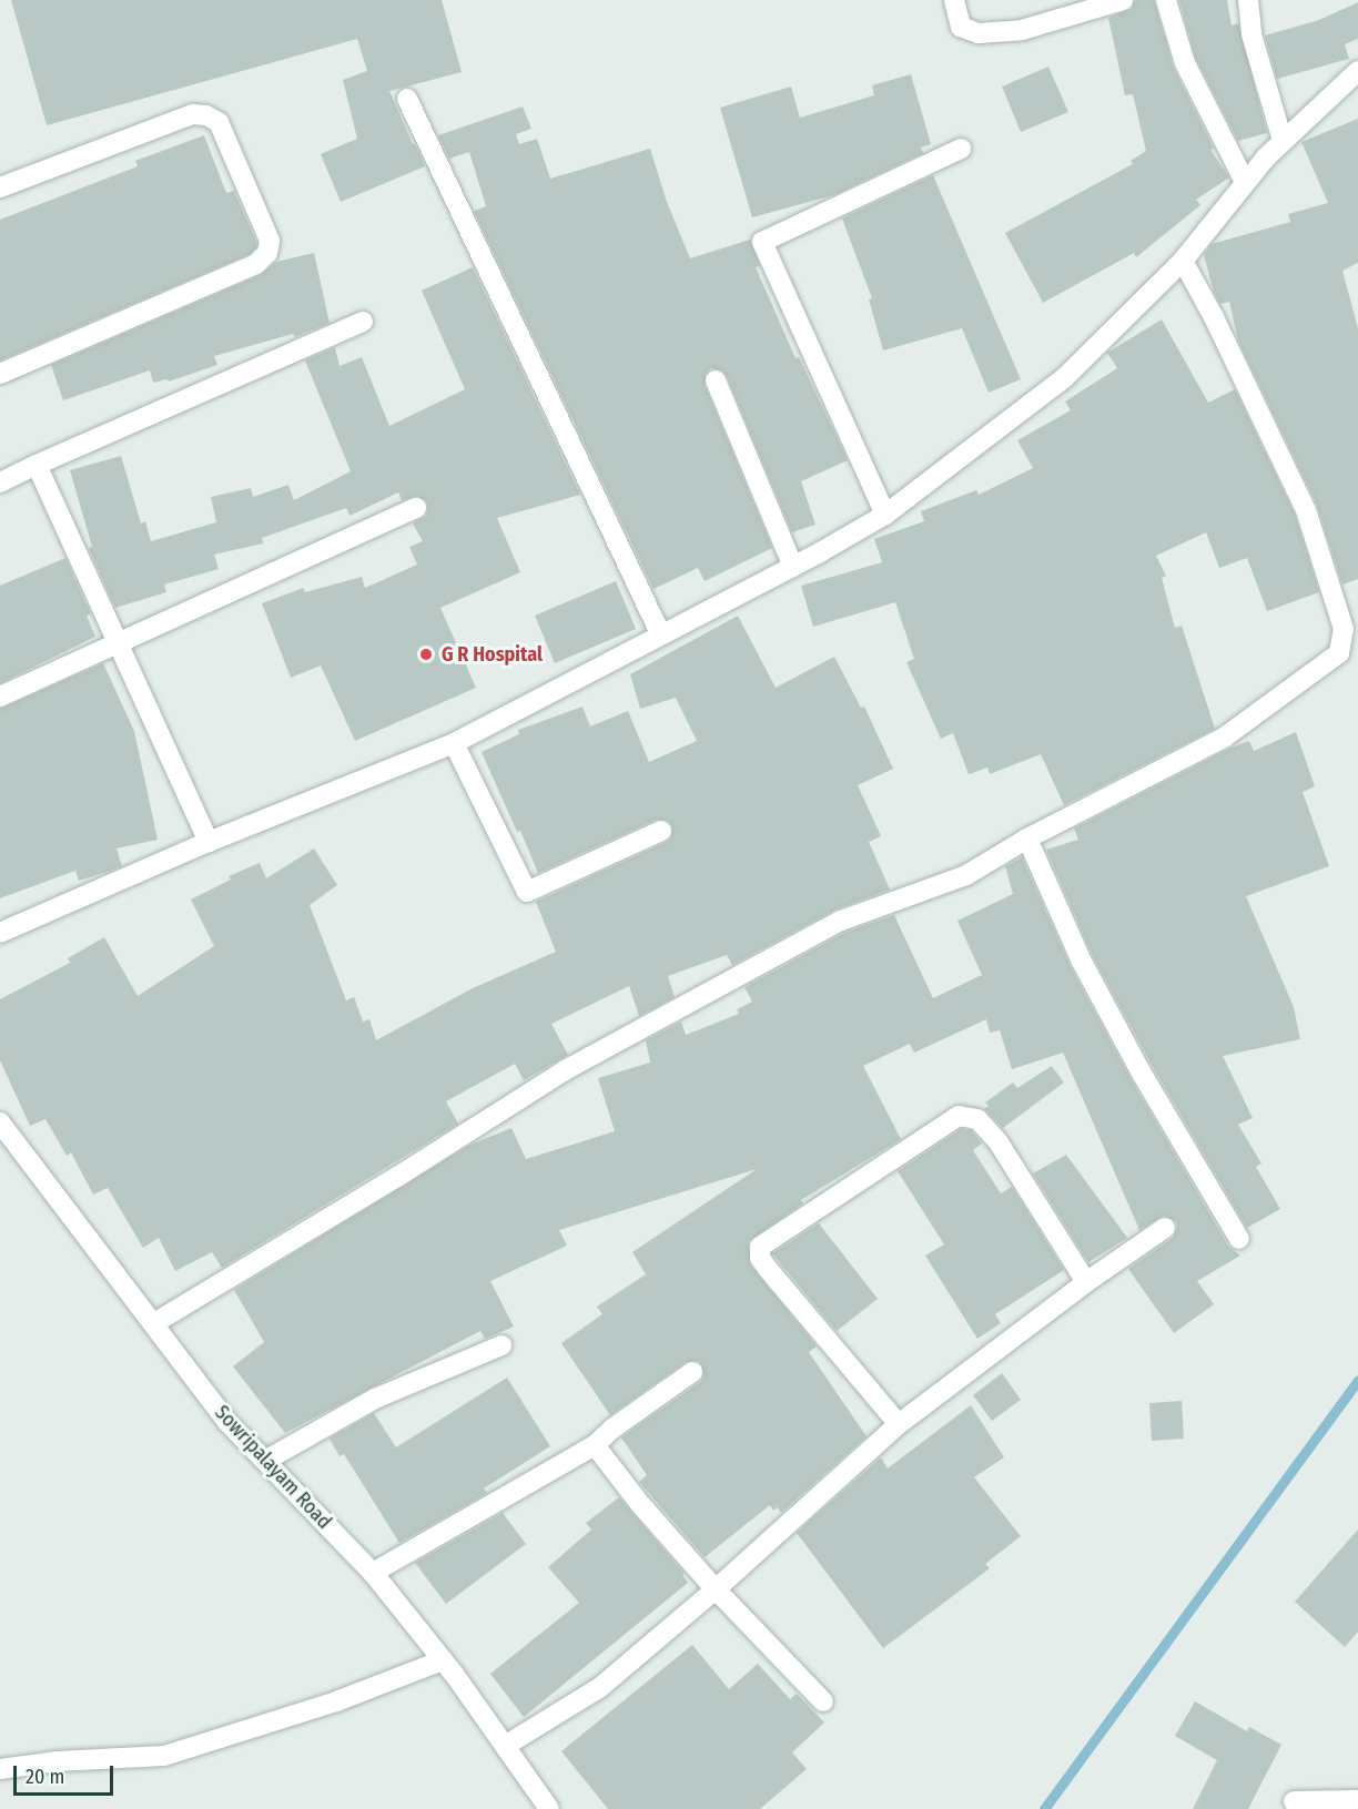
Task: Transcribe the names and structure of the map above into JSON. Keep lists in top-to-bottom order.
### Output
{
  "streets": {
    "street": ["Sowripalayam Road"]
  },
  "places": ["G R Hospital"],
  "scale_bar": "20 m"
}
